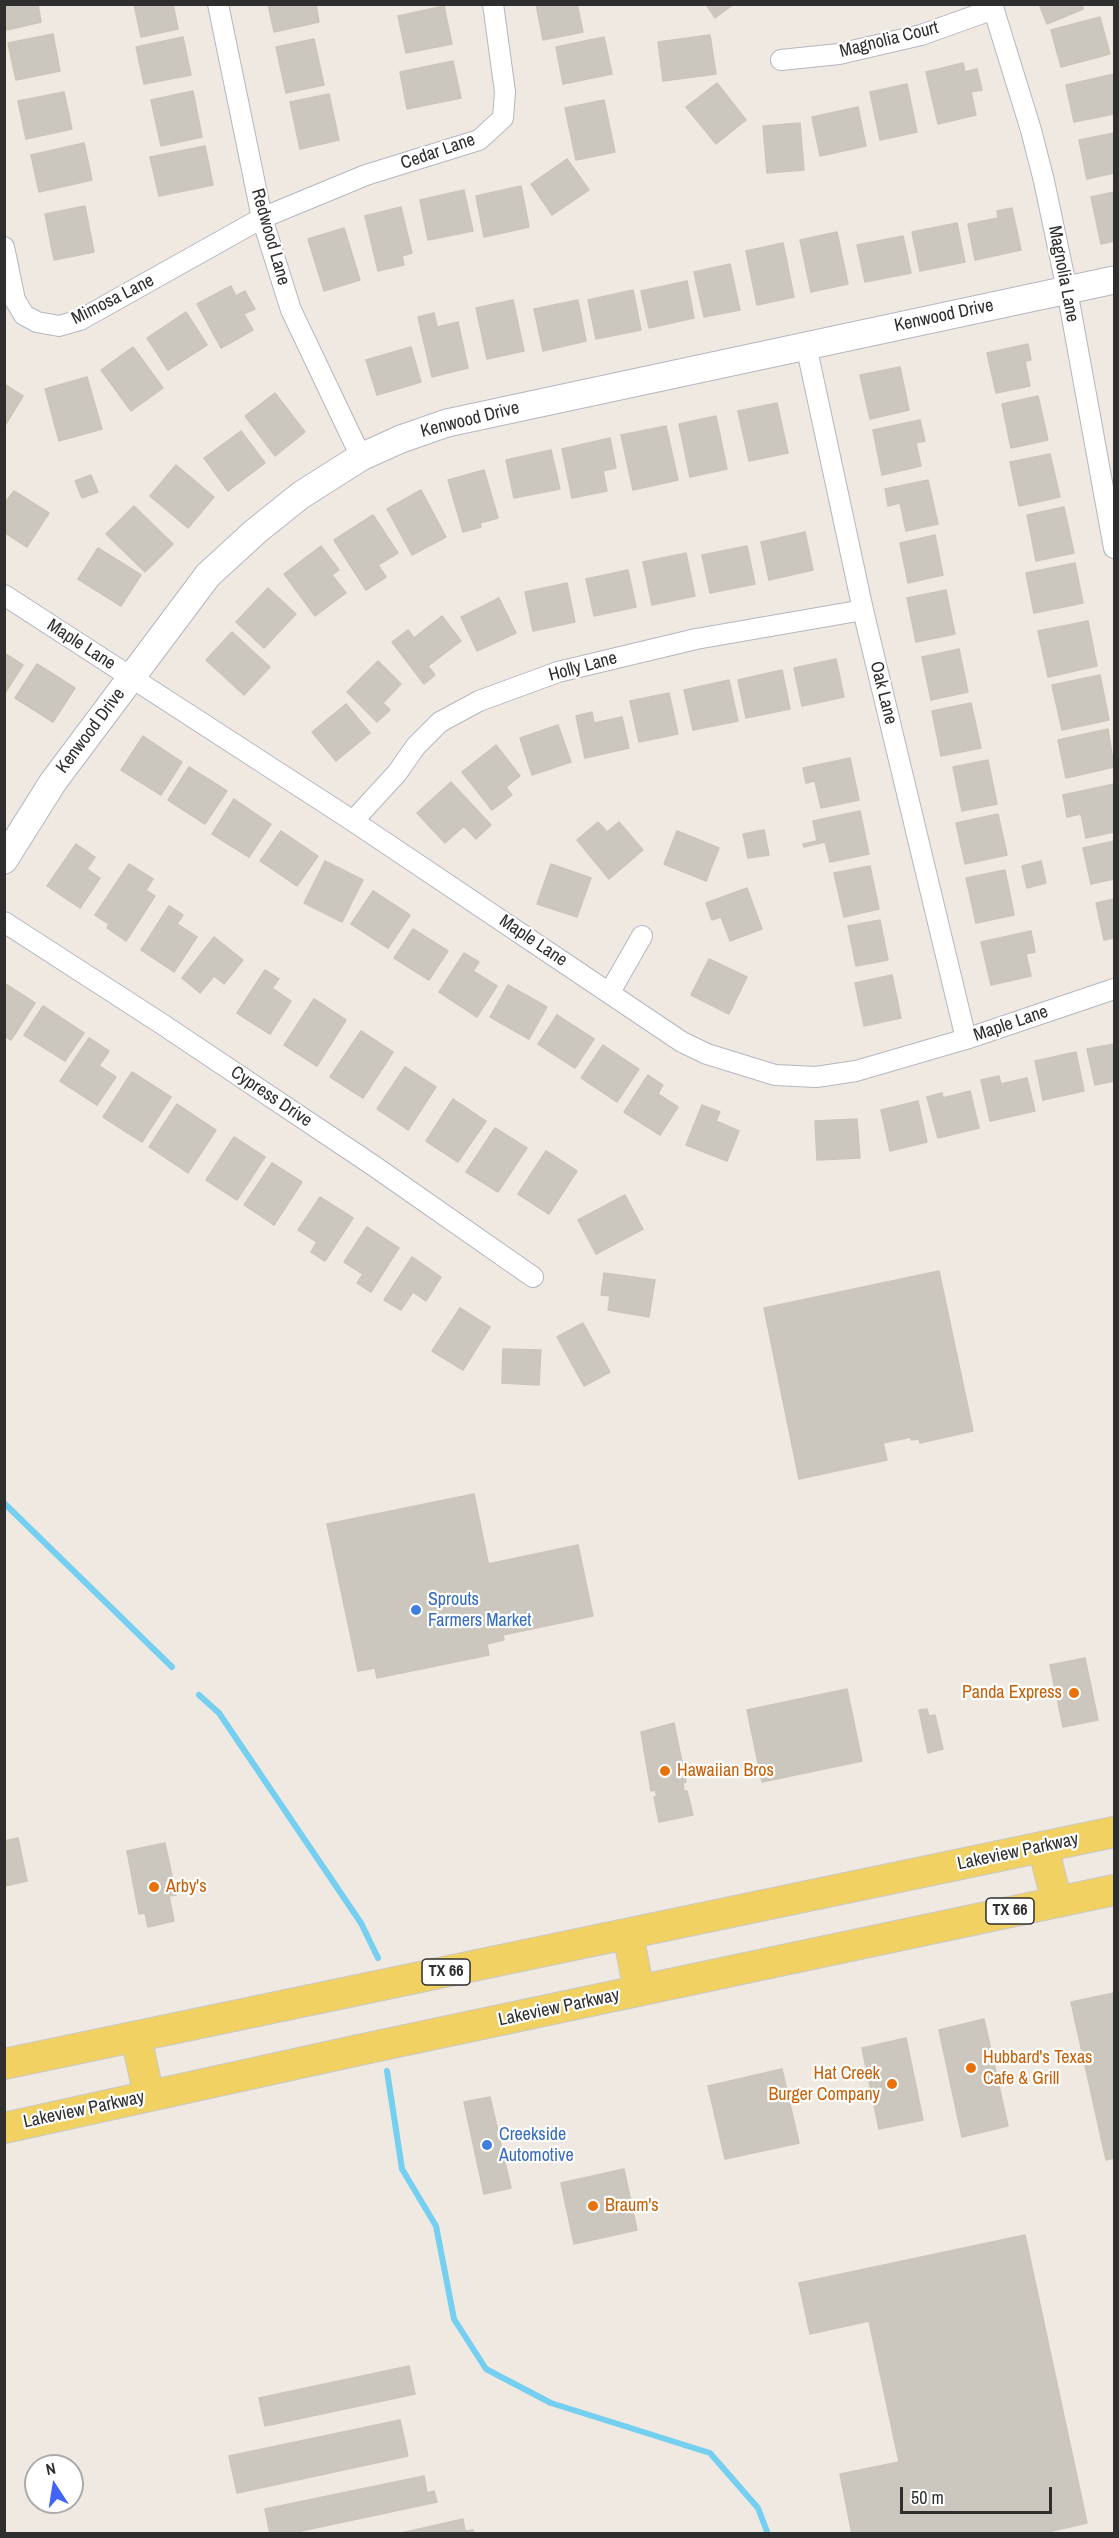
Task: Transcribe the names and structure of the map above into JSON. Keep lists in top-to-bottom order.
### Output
{
  "streets": {
    "main road": ["Lakeview Parkway", "TX 66"],
    "street": [
      "Magnolia Court",
      "Cedar Lane",
      "Redwood Lane",
      "Magnolia Lane",
      "Mimosa Lane",
      "Kenwood Drive",
      "Maple Lane",
      "Holly Lane",
      "Oak Lane",
      "Cypress Drive"
    ]
  },
  "crossings": [
    ["Magnolia Court", "Magnolia Lane"],
    ["Cedar Lane", "Redwood Lane"],
    ["Cedar Lane", "Mimosa Lane"],
    ["Redwood Lane", "Mimosa Lane"],
    ["Redwood Lane", "Kenwood Drive"],
    ["Magnolia Lane", "Kenwood Drive"],
    ["Kenwood Drive", "Maple Lane"],
    ["Kenwood Drive", "Oak Lane"],
    ["Maple Lane", "Holly Lane"],
    ["Maple Lane", "Oak Lane"],
    ["Holly Lane", "Oak Lane"]
  ],
  "places": [
    "Sprouts Farmers Market",
    "Panda Express",
    "Hawaiian Bros",
    "Arby's",
    "Hubbard's Texas Cafe & Grill",
    "Hat Creek Burger Company",
    "Creekside Automotive",
    "Braum's"
  ],
  "scale_bar": "50 m",
  "north": "top"
}
